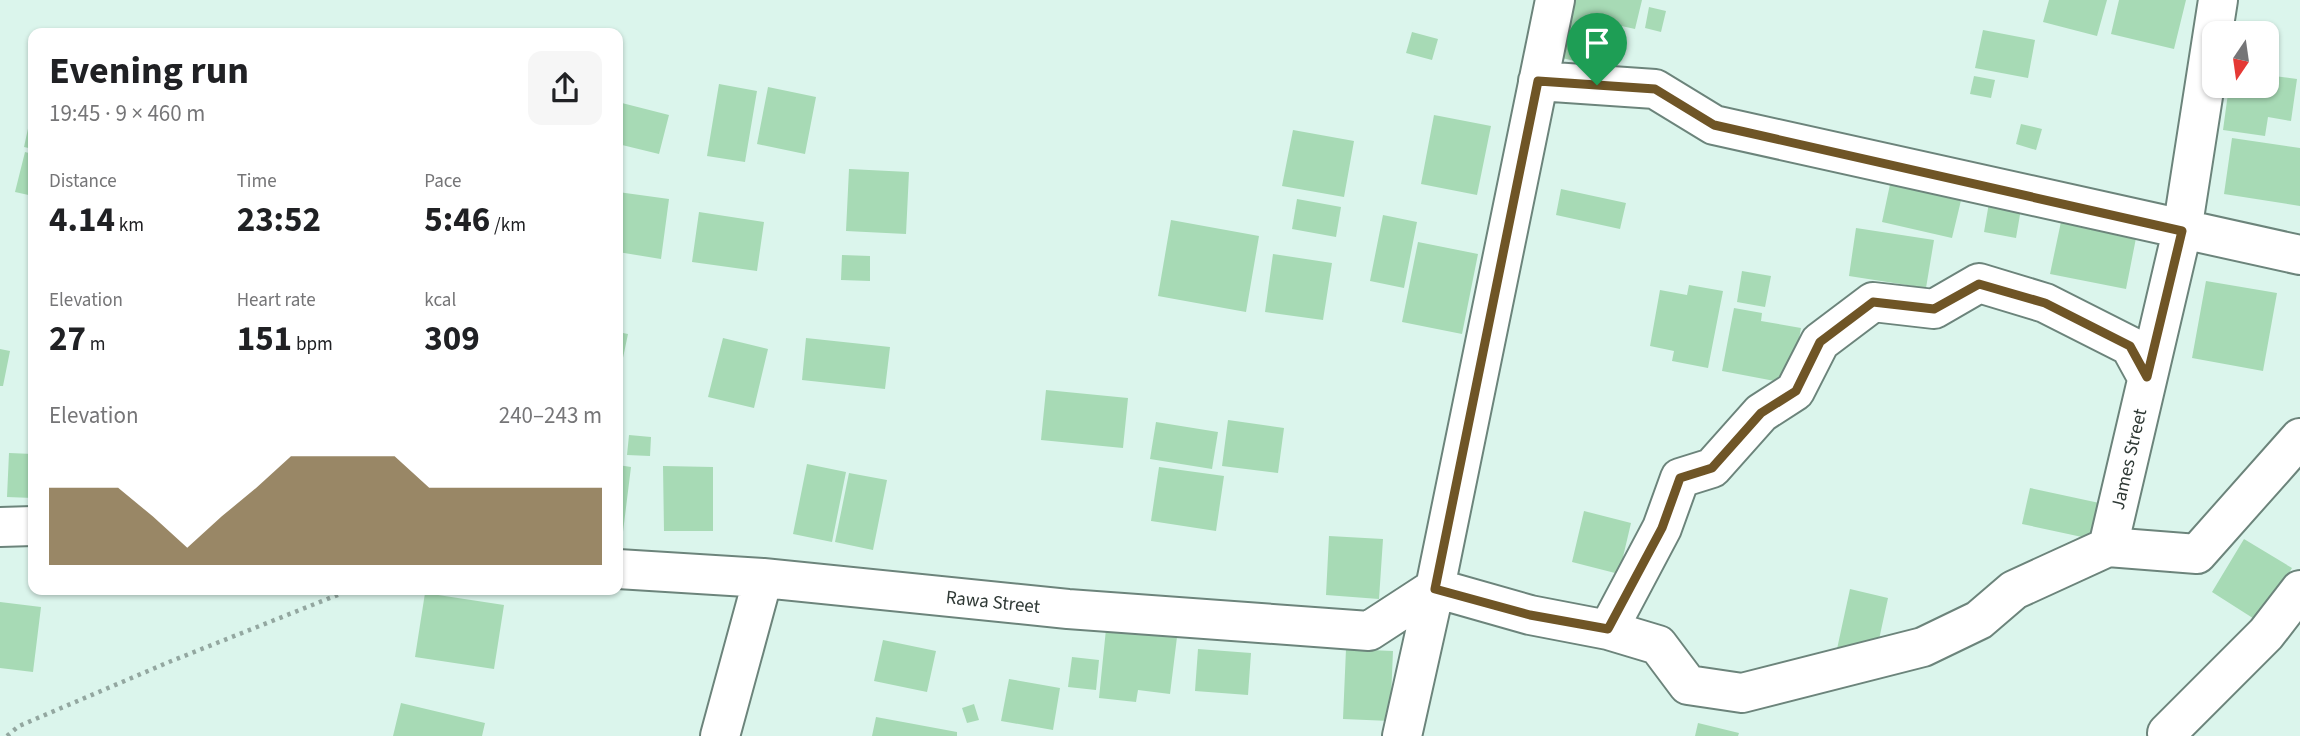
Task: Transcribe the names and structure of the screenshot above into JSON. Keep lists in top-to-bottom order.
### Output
{
  "streets": {
    "street": ["James Street", "Rawa Street"]
  },
  "north": "bottom",
  "page": {
    "heading": ["Evening run", "19:45 · 9 × 460 m"],
    "stats": [
      ["Distance", "4.14 km"],
      ["Time", "23:52"],
      ["Pace", "5:46 /km"],
      ["Elevation", "27 m"],
      ["Heart rate", "151 bpm"],
      ["kcal", "309"]
    ],
    "chart": ["Elevation", "240–243 m"]
  }
}
